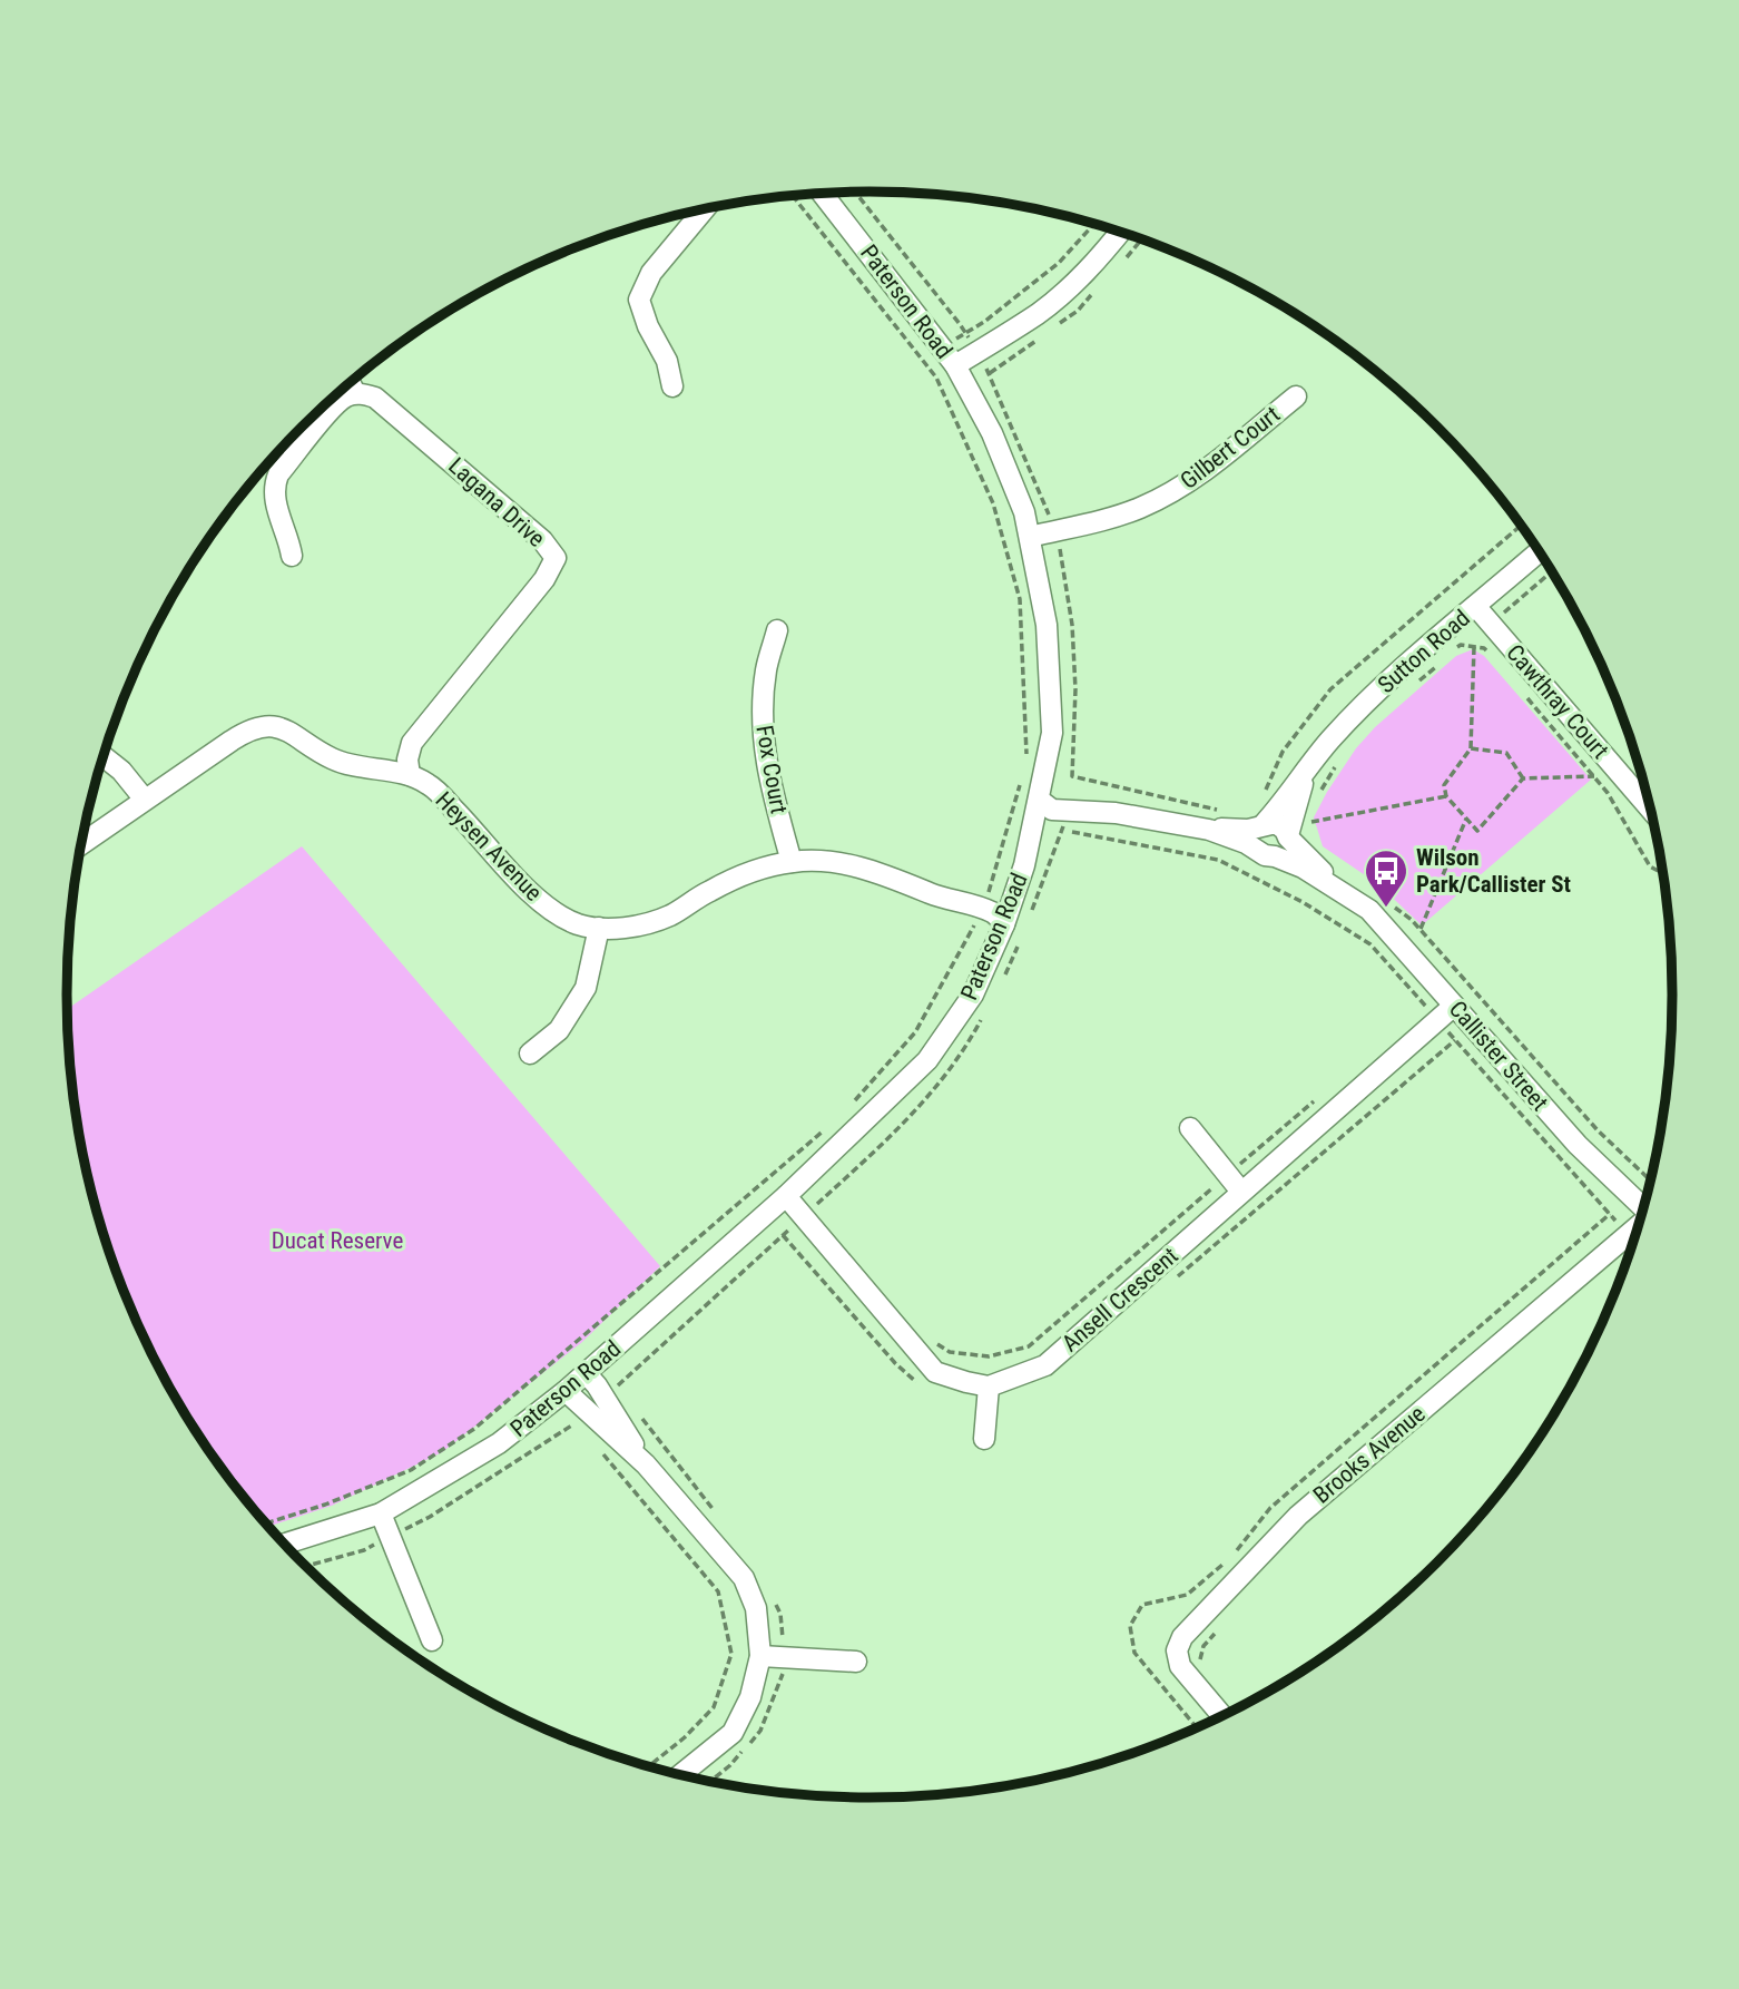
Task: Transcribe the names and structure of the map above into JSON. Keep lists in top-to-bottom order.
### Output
{
  "streets": {
    "street": [
      "Paterson Road",
      "Gilbert Court",
      "Lagana Drive",
      "Sutton Road",
      "Cawthray Court",
      "Fox Court",
      "Heysen Avenue",
      "Callister Street",
      "Ansell Crescent",
      "Brooks Avenue"
    ]
  },
  "crossings": [
    ["Paterson Road", "Gilbert Court"],
    ["Paterson Road", "Heysen Avenue"],
    ["Paterson Road", "Callister Street"],
    ["Lagana Drive", "Heysen Avenue"],
    ["Sutton Road", "Cawthray Court"],
    ["Sutton Road", "Callister Street"],
    ["Fox Court", "Heysen Avenue"],
    ["Callister Street", "Ansell Crescent"]
  ],
  "parks": ["Ducat Reserve"],
  "places": {
    "bus stop": ["Wilson Park/Callister St"]
  }
}
